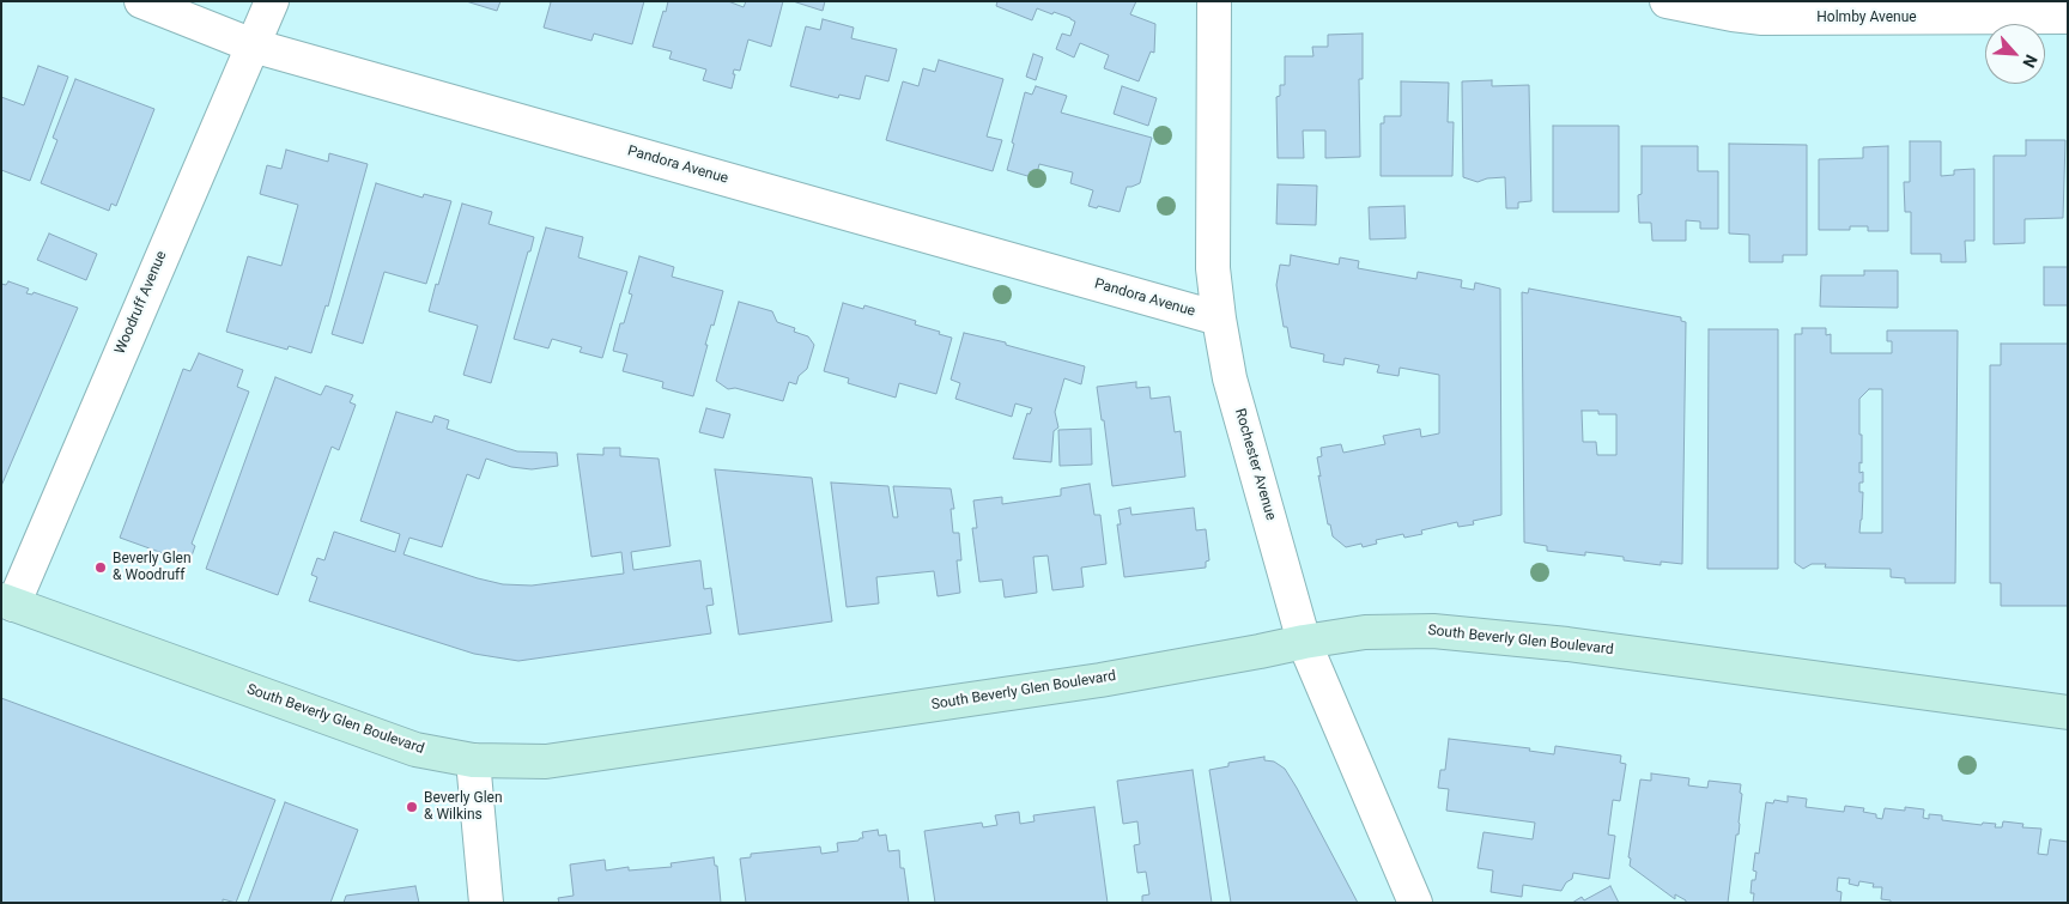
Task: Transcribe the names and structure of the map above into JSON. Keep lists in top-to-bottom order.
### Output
{
  "streets": {
    "main road": ["South Beverly Glen Boulevard"],
    "street": [
      "Holmby Avenue",
      "Pandora Avenue",
      "Woodruff Avenue",
      "Rochester Avenue"
    ]
  },
  "crossings": [
    ["Pandora Avenue", "Woodruff Avenue"],
    ["Pandora Avenue", "Rochester Avenue"],
    ["Woodruff Avenue", "South Beverly Glen Boulevard"],
    ["Rochester Avenue", "South Beverly Glen Boulevard"]
  ],
  "places": ["Beverly Glen & Woodruff", "Beverly Glen & Wilkins"],
  "north": "bottom right"
}
